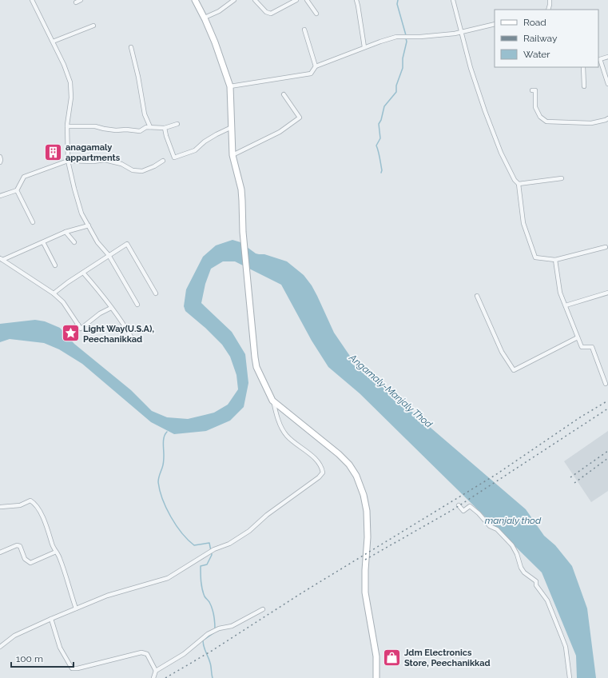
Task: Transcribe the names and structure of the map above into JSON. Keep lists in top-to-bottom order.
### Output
{
  "water": ["Angamaly-Manjaly Thod", "manjaly thod"],
  "places": {
    "building": ["anagamaly appartments"],
    "place": ["Light Way(U.S.A), Peechanikkad"],
    "shop": ["Jdm Electronics Store, Peechanikkad"]
  },
  "legend": ["Road", "Railway", "Water"],
  "scale_bar": "100 m"
}
